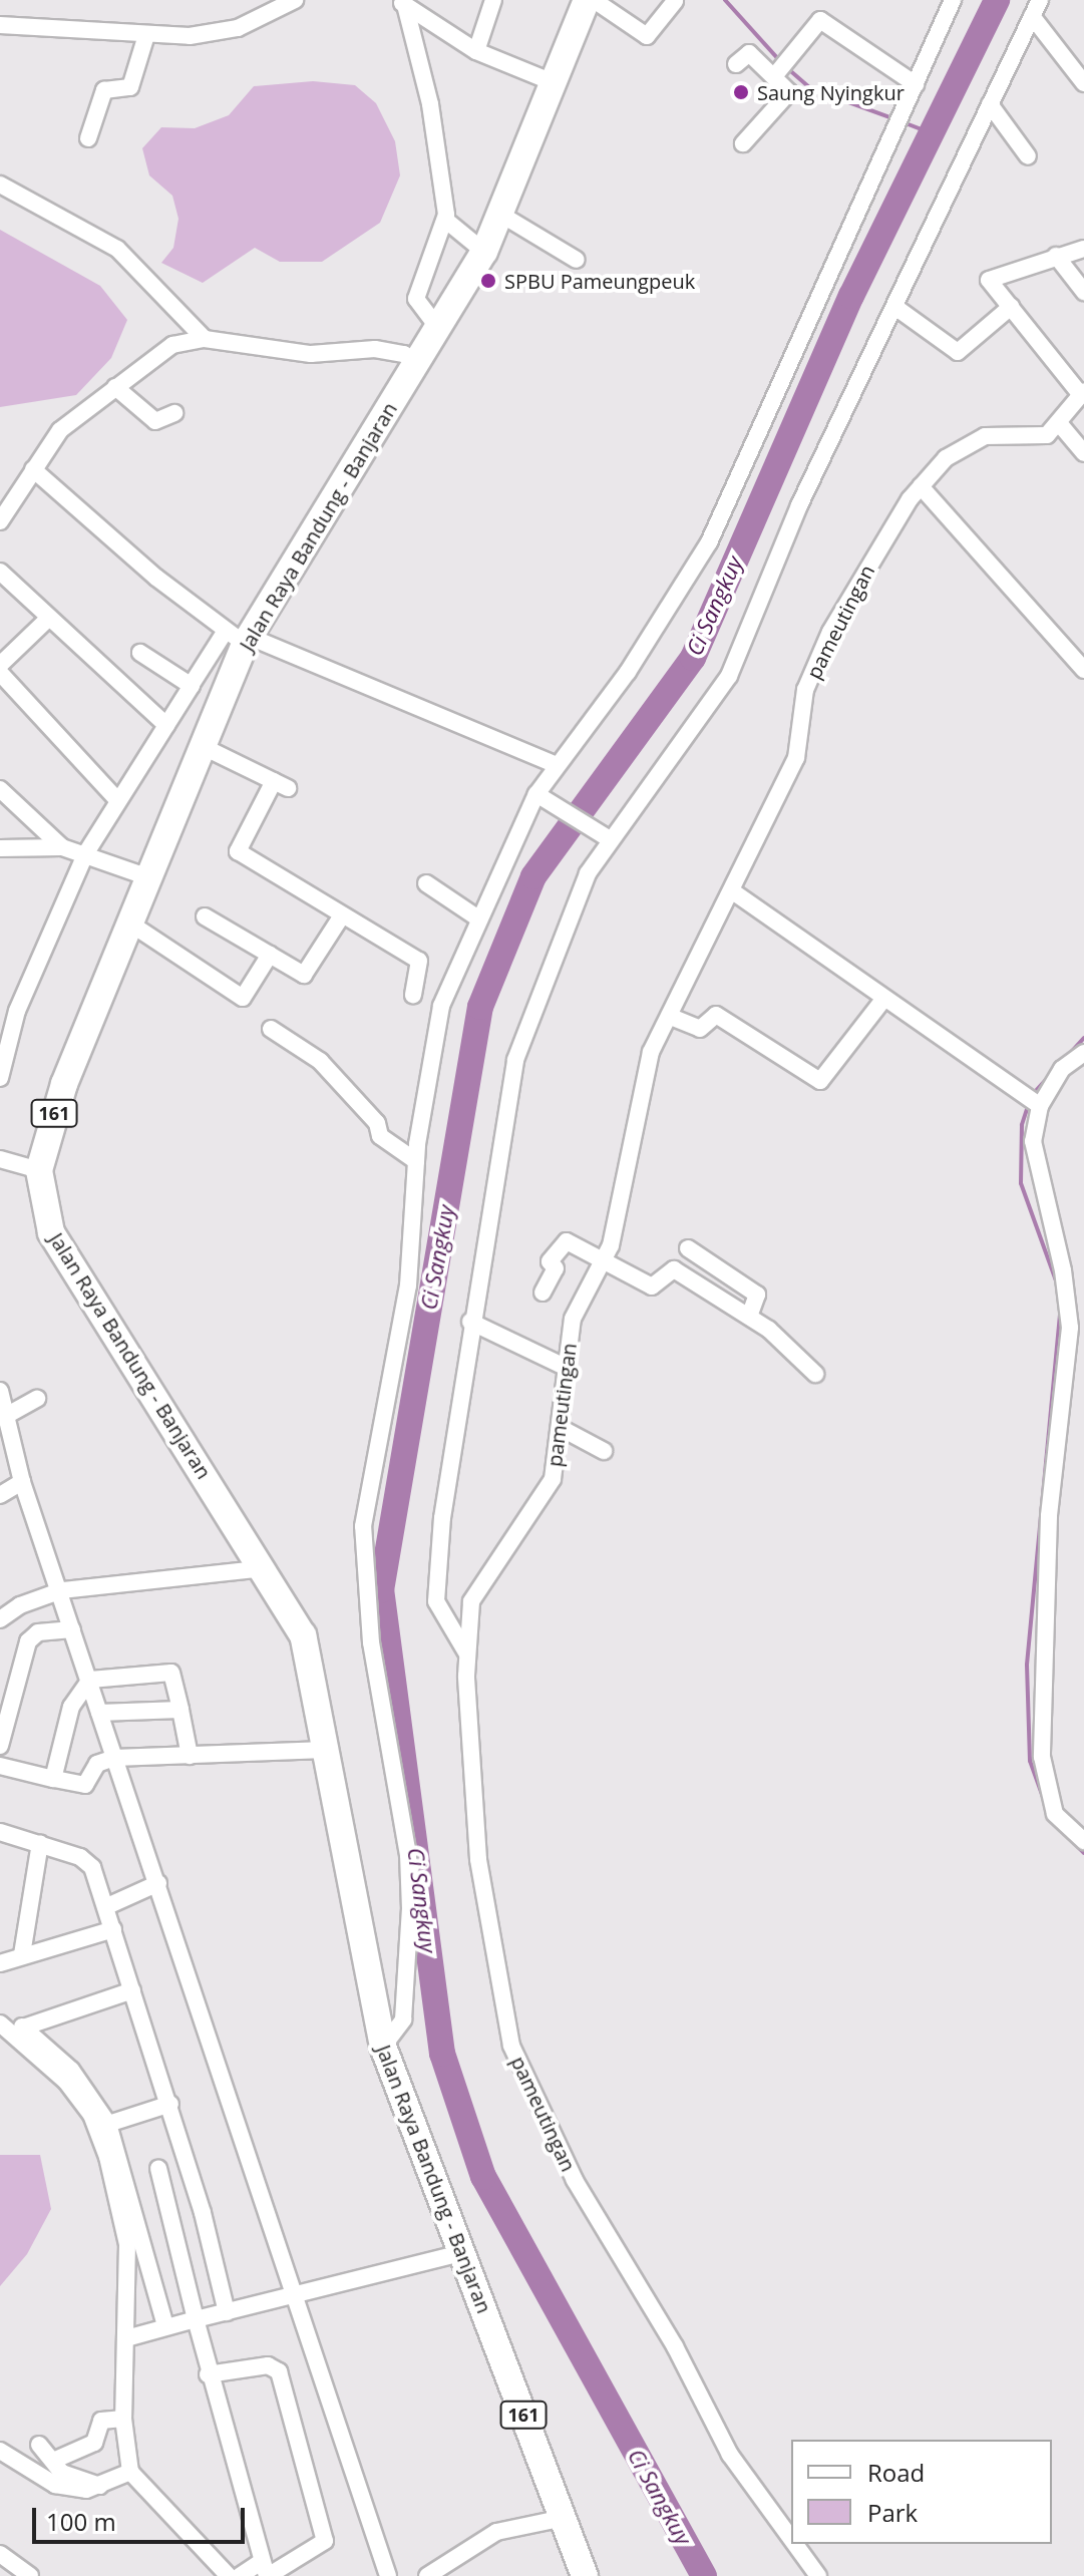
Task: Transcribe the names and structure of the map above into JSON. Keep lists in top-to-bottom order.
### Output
{
  "streets": {
    "main road": ["Jalan Raya Bandung - Banjaran", "161"],
    "street": ["pameutingan"]
  },
  "water": ["Ci Sangkuy"],
  "places": ["Saung Nyingkur", "SPBU Pameungpeuk"],
  "legend": ["Road", "Park"],
  "scale_bar": "100 m"
}
